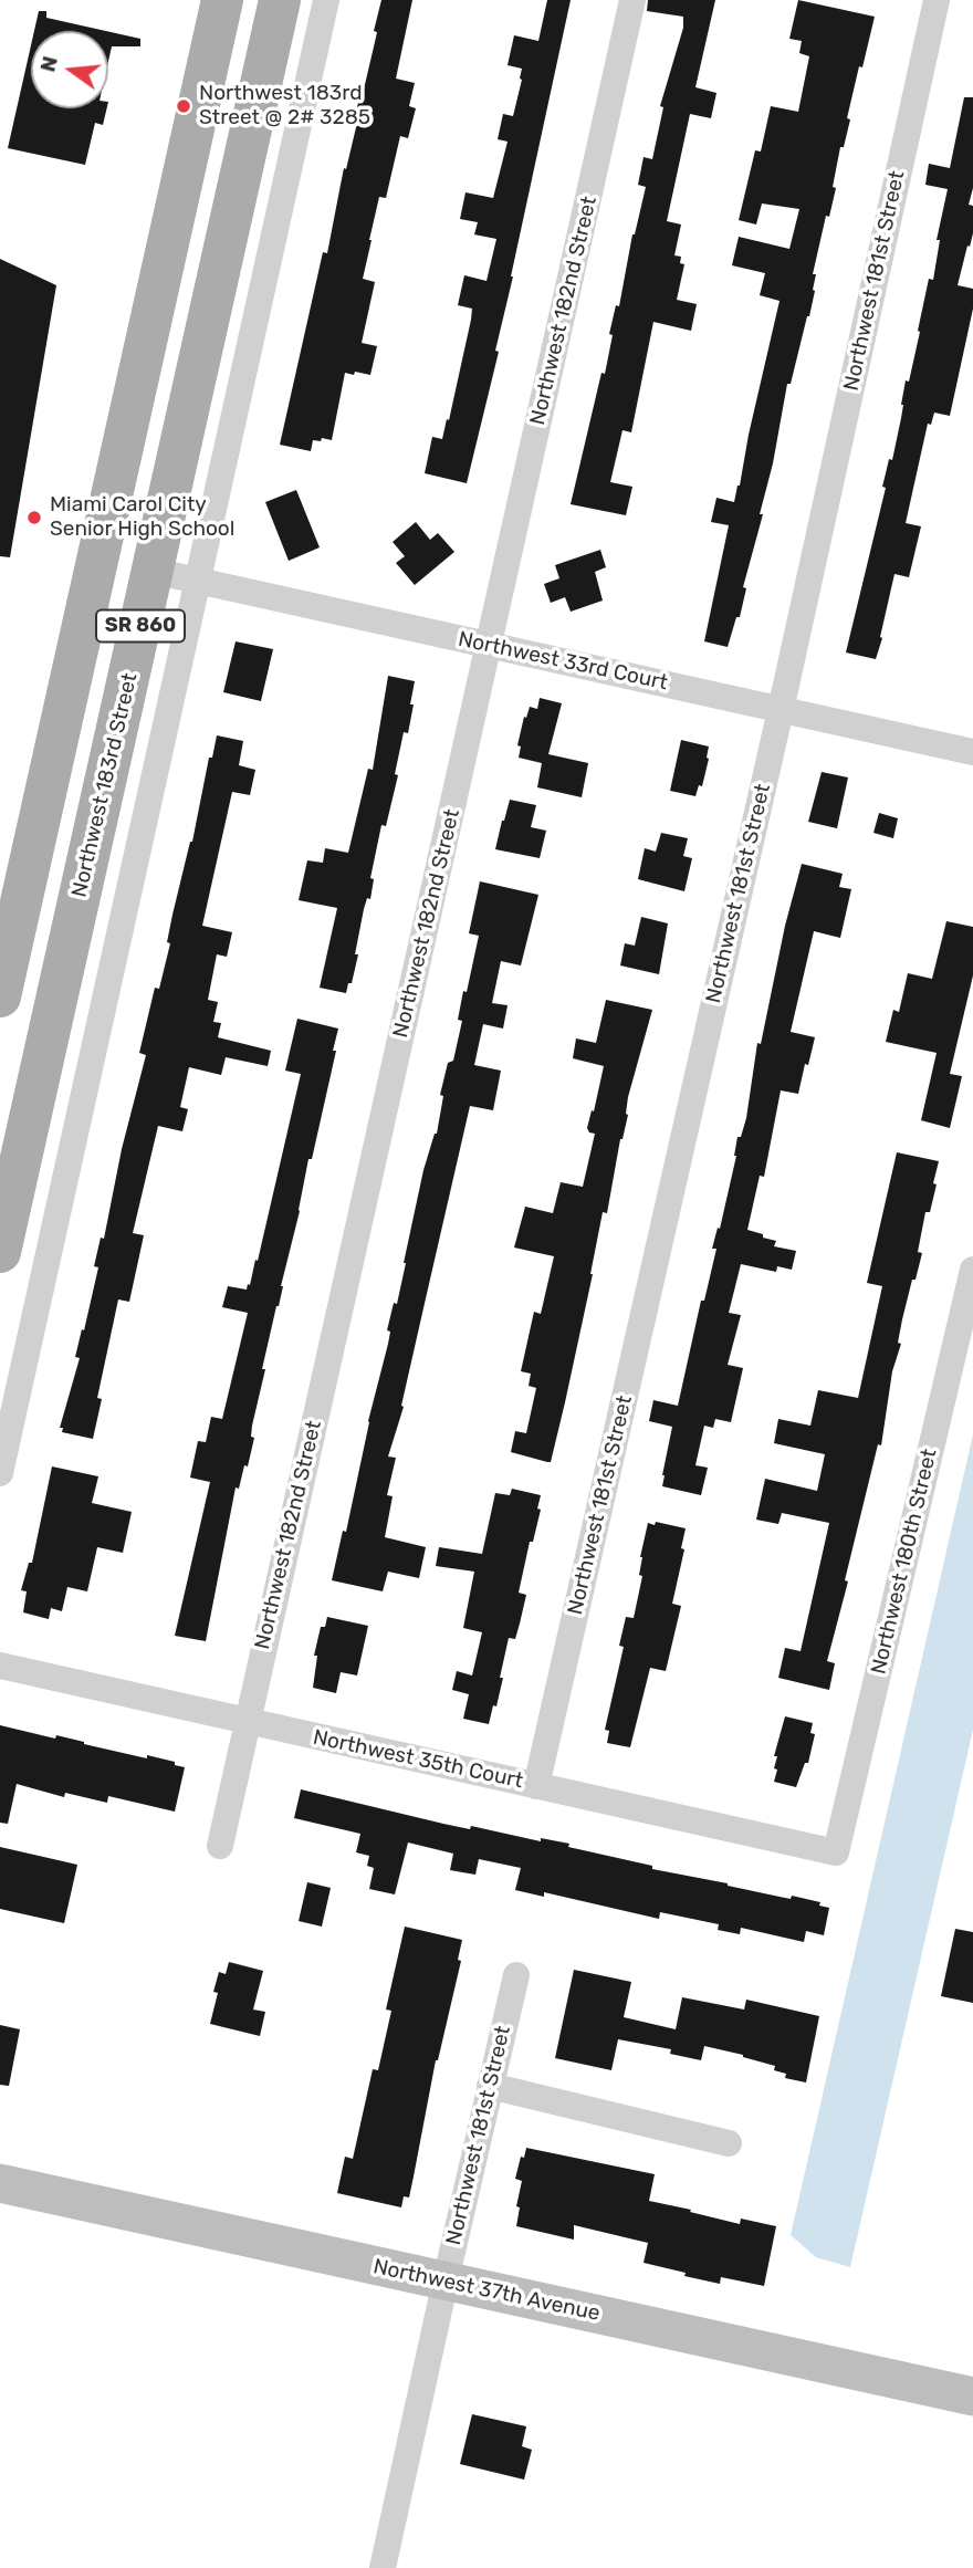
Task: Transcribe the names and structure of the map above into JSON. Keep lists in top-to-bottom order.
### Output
{
  "streets": {
    "main road": ["SR 860", "Northwest 183rd Street", "Northwest 37th Avenue"],
    "street": [
      "Northwest 181st Street",
      "Northwest 182nd Street",
      "Northwest 33rd Court",
      "Northwest 180th Street",
      "Northwest 35th Court"
    ]
  },
  "crossings": [
    ["Northwest 181st Street", "Northwest 33rd Court"],
    ["Northwest 181st Street", "Northwest 35th Court"],
    ["Northwest 181st Street", "Northwest 37th Avenue"],
    ["Northwest 182nd Street", "Northwest 33rd Court"],
    ["Northwest 182nd Street", "Northwest 35th Court"],
    ["Northwest 33rd Court", "Northwest 183rd Street"],
    ["Northwest 180th Street", "Northwest 35th Court"]
  ],
  "places": ["Northwest 183rd Street @ 2# 3285", "Miami Carol City Senior High School"],
  "north": "left"
}
